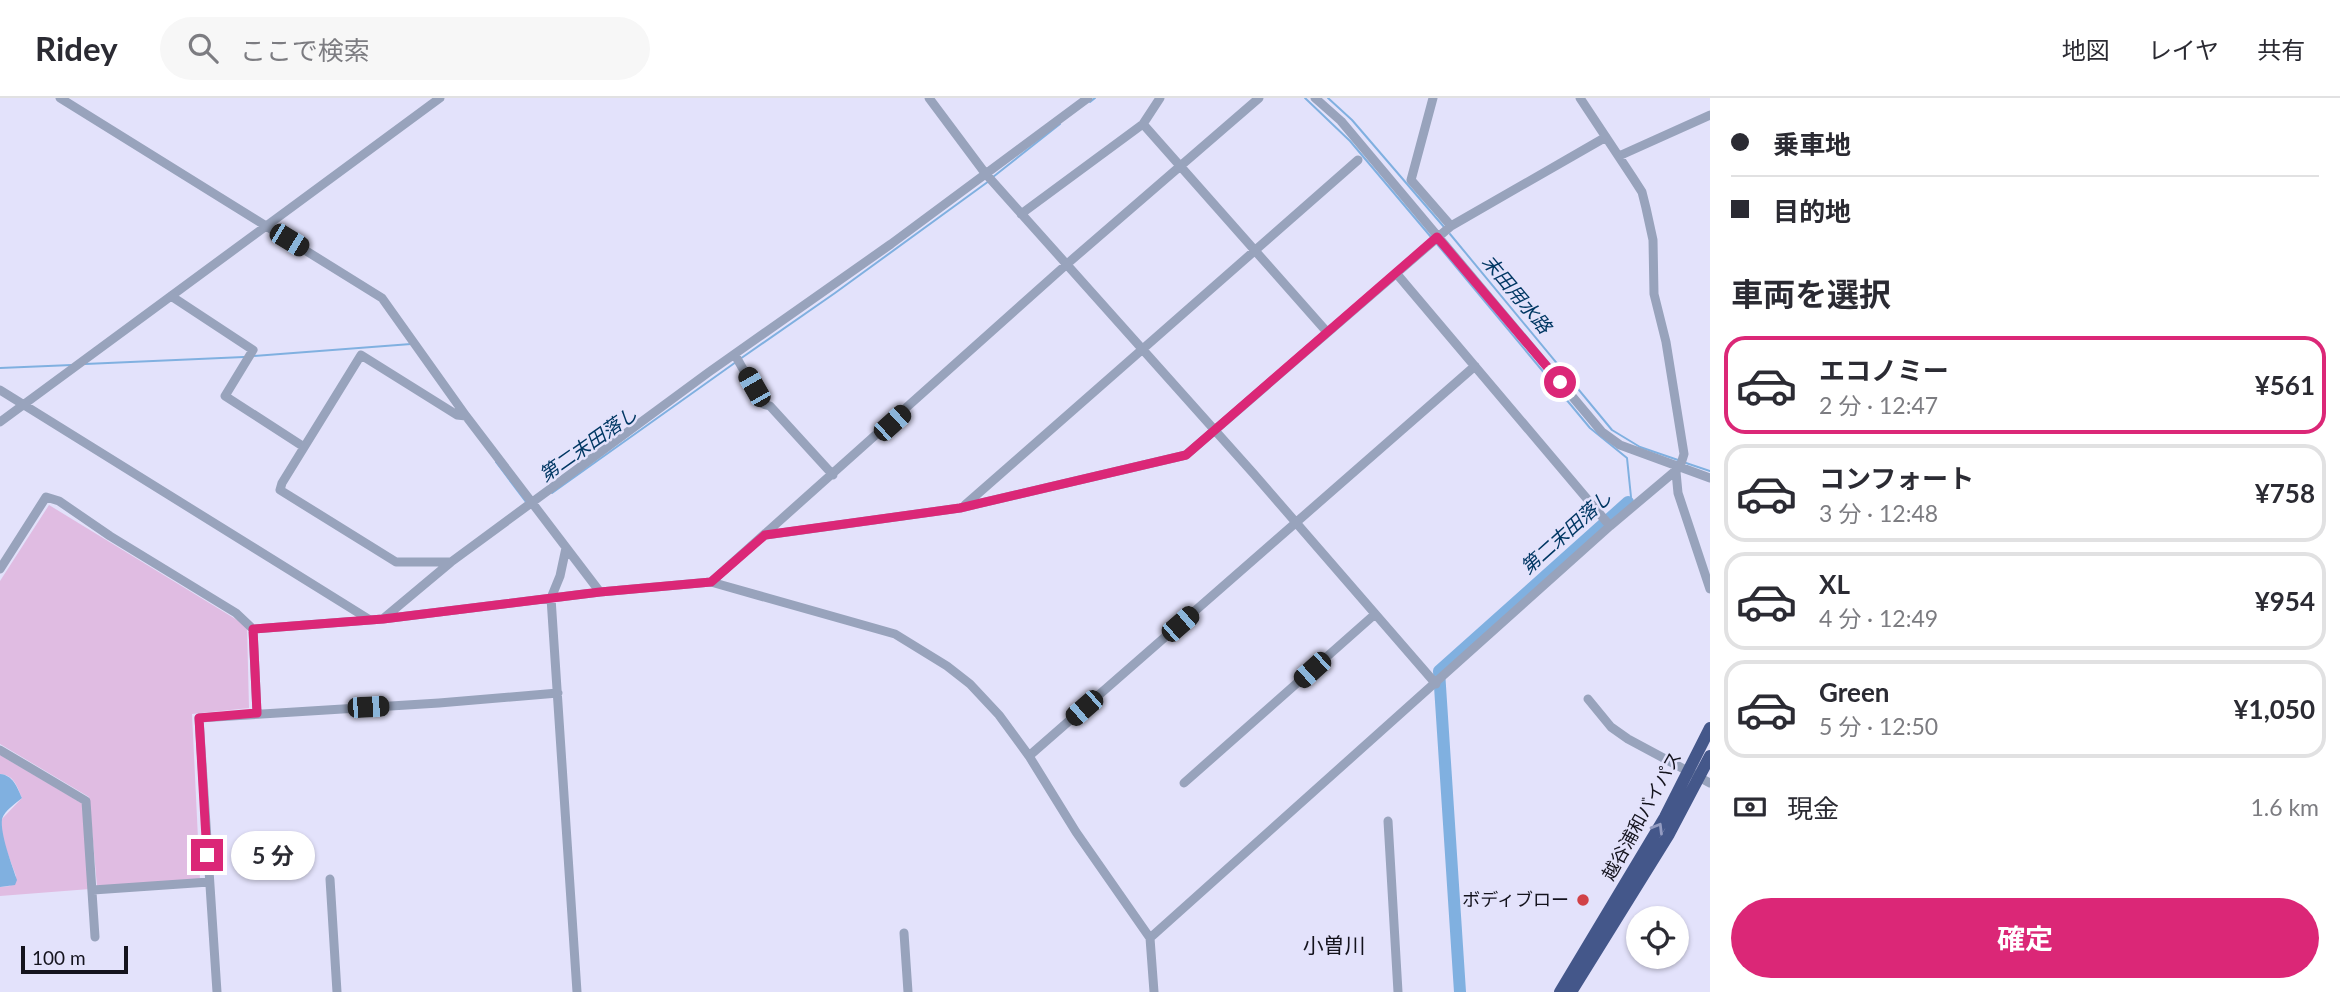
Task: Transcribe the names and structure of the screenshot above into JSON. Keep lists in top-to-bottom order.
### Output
{
  "streets": {
    "highway": ["越谷浦和バイパス"]
  },
  "districts": ["小曽川"],
  "water": ["末田用水路", "第二末田落し"],
  "places": ["ボディブロー"],
  "scale_bar": "100 m",
  "page": {
    "header": "Ridey",
    "search": "ここで検索",
    "nav": ["地図", "レイヤ", "共有"],
    "banner": ["乗車地", "目的地"],
    "heading": "車両を選択",
    "list": [
      {
        "name": "エコノミー",
        "note": "2 分 · 12:47",
        "value": "¥561"
      },
      {
        "name": "コンフォート",
        "note": "3 分 · 12:48",
        "value": "¥758"
      },
      {
        "name": "XL",
        "note": "4 分 · 12:49",
        "value": "¥954"
      },
      {
        "name": "Green",
        "note": "5 分 · 12:50",
        "value": "¥1,050"
      }
    ],
    "pay": ["現金", "1.6 km"],
    "bubble": "5 分",
    "buttons": "確定",
    "scale": "100 m"
  }
}
